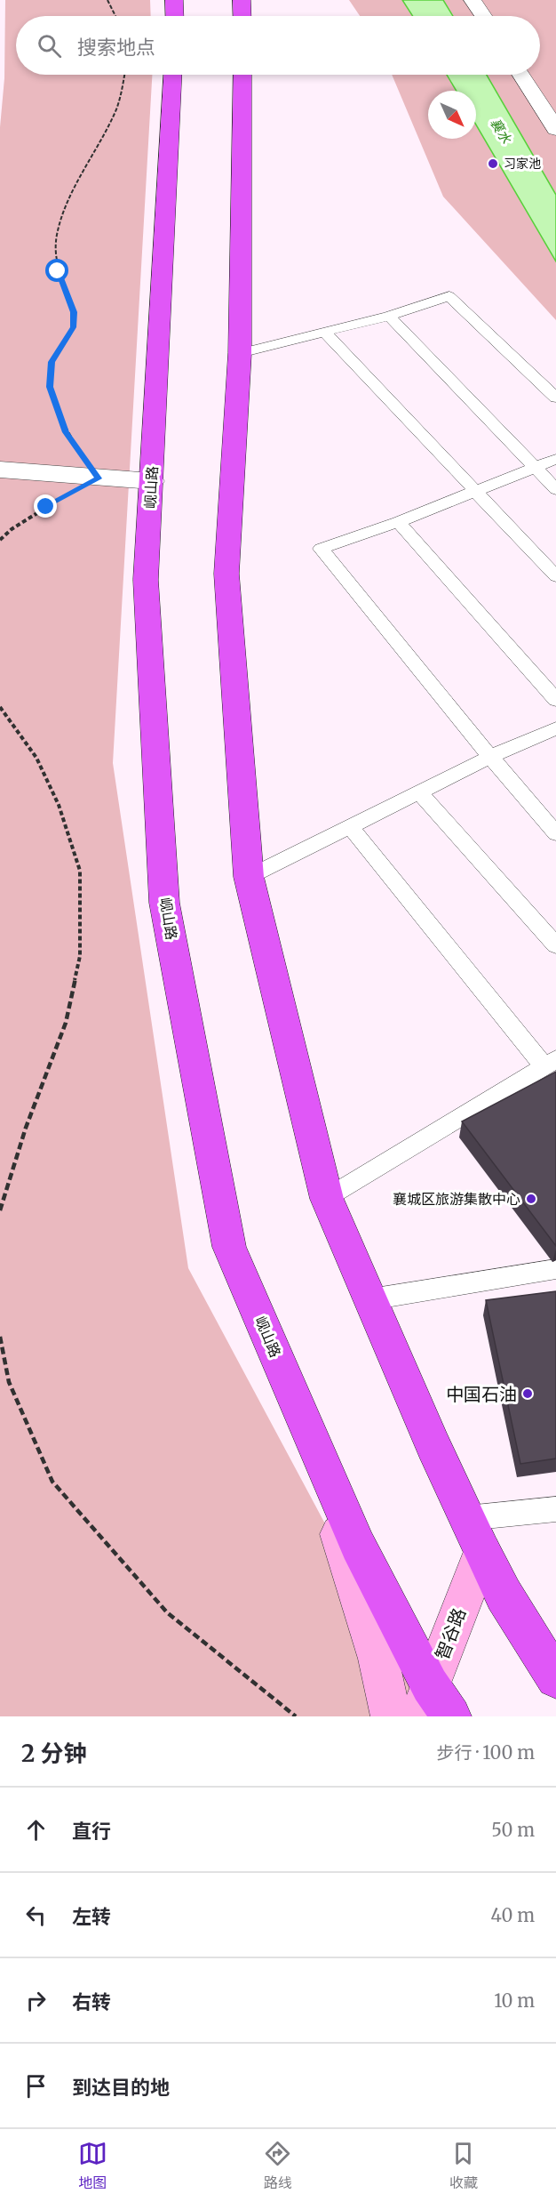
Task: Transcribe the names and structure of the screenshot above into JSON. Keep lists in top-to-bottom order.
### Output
{
  "streets": {
    "highway": ["岘山路"],
    "street": ["智谷路"]
  },
  "crossings": [
    ["岘山路", "智谷路"]
  ],
  "water": ["襄水"],
  "places": ["习家池", "襄城区旅游集散中心", "中国石油"],
  "north": "bottom right",
  "page": {
    "search": "搜索地点",
    "heading": ["2 分钟", "步行 · 100 m"],
    "list": [
      ["直行", "50 m"],
      ["左转", "40 m"],
      ["右转", "10 m"],
      "到达目的地"
    ],
    "nav": ["地图", "路线", "收藏"]
  }
}
